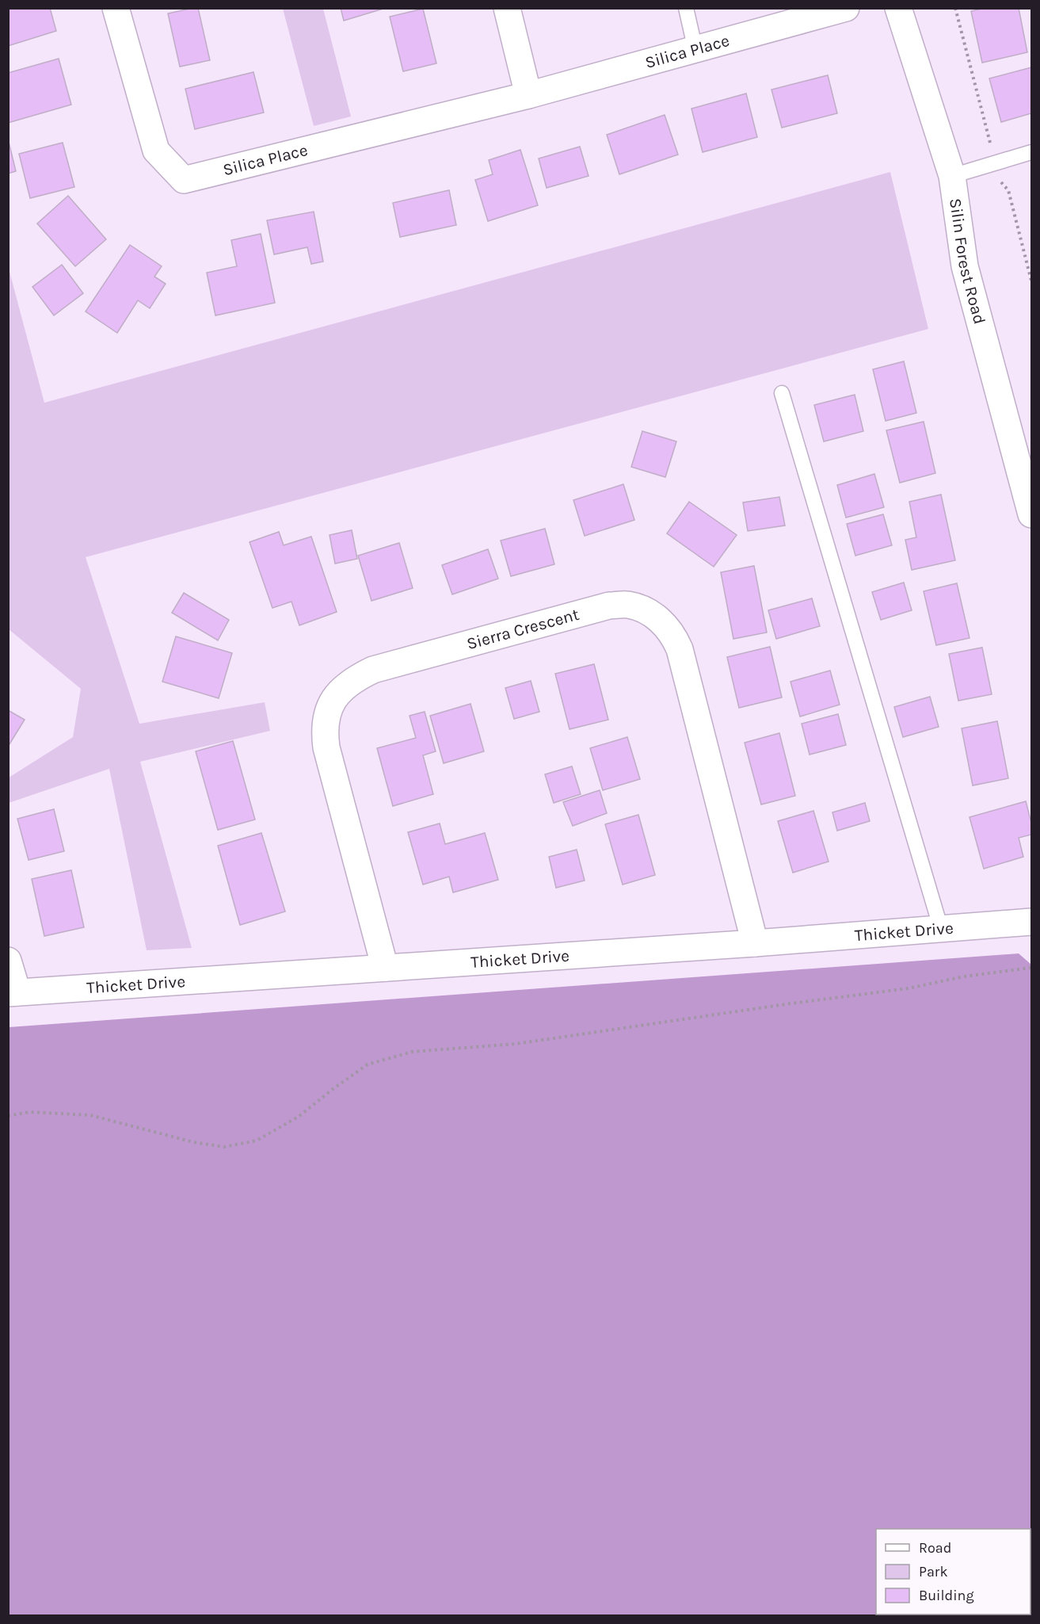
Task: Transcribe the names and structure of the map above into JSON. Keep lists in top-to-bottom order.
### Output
{
  "streets": {
    "street": [
      "Silica Place",
      "Silin Forest Road",
      "Sierra Crescent",
      "Thicket Drive"
    ]
  },
  "crossings": [
    ["Sierra Crescent", "Thicket Drive"]
  ],
  "legend": ["Road", "Park", "Building"]
}
